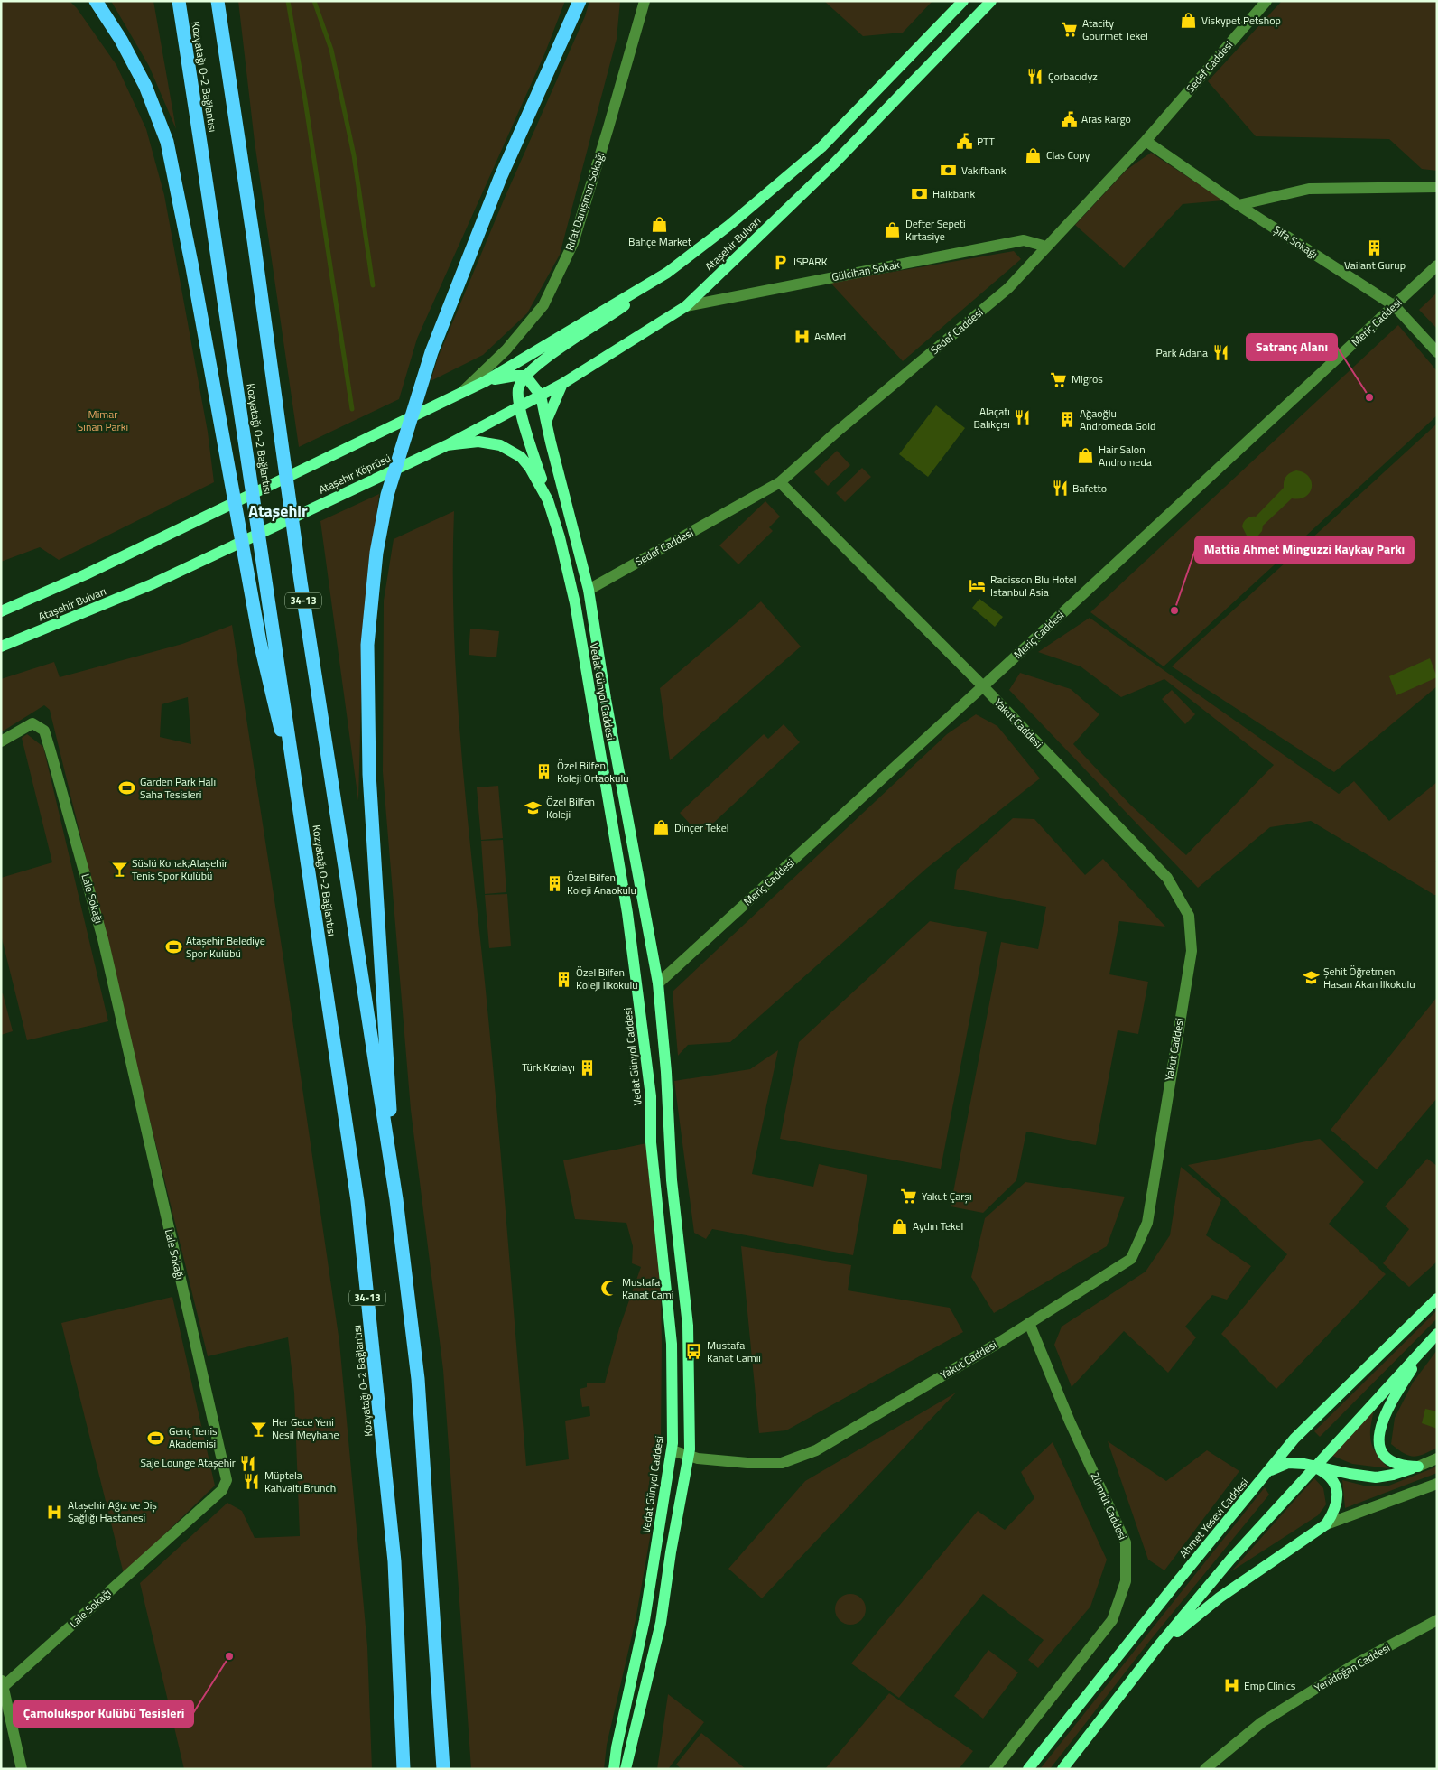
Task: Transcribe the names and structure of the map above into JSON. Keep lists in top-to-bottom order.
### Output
{
  "streets": {
    "highway": ["Kozyatağı O-2 Bağlantısı", "34-13"],
    "main road": [
      "Ataşehir Bulvarı",
      "Ataşehir Köprüsü",
      "Vedat Günyol Caddesi",
      "Ahmet Yesevi Caddesi"
    ],
    "street": [
      "Sedef Caddesi",
      "Rıfat Danışman Sokağı",
      "Şifa Sokağı",
      "Gülcihan Sokak",
      "Meriç Caddesi",
      "Yakut Caddesi",
      "Lale Sokağı",
      "Zümrüt Caddesi",
      "Yenidoğan Caddesi"
    ]
  },
  "crossings": [
    ["Sedef Caddesi", "Şifa Sokağı"],
    ["Sedef Caddesi", "Gülcihan Sokak"],
    ["Sedef Caddesi", "Vedat Günyol Caddesi"],
    ["Sedef Caddesi", "Yakut Caddesi"],
    ["Rıfat Danışman Sokağı", "Ataşehir Bulvarı"],
    ["Şifa Sokağı", "Meriç Caddesi"],
    ["Ataşehir Bulvarı", "Gülcihan Sokak"],
    ["Ataşehir Bulvarı", "Ataşehir Köprüsü"],
    ["Ataşehir Bulvarı", "Vedat Günyol Caddesi"],
    ["Meriç Caddesi", "Vedat Günyol Caddesi"],
    ["Meriç Caddesi", "Yakut Caddesi"],
    ["Ataşehir Köprüsü", "Vedat Günyol Caddesi"],
    ["Vedat Günyol Caddesi", "Yakut Caddesi"],
    ["Yakut Caddesi", "Zümrüt Caddesi"]
  ],
  "districts": ["Ataşehir"],
  "parks": ["Mimar Sinan Parkı"],
  "places": {
    "shop": [
      "Viskypet Petshop",
      "Clas Copy",
      "Bahçe Market",
      "Defter Sepeti Kırtasiye",
      "Hair Salon Andromeda",
      "Dinçer Tekel",
      "Aydın Tekel"
    ],
    "supermarket": ["Atacity Gourmet Tekel", "Migros", "Yakut Çarşı"],
    "restaurant": [
      "Çorbacıdyz",
      "Park Adana",
      "Alaçatı Balıkçısı",
      "Bafetto",
      "Saje Lounge Ataşehir",
      "Müptela Kahvaltı Brunch"
    ],
    "public building": ["Aras Kargo", "PTT"],
    "bank": ["Vakıfbank", "Halkbank"],
    "building": [
      "Vailant Gurup",
      "Ağaoğlu Andromeda Gold",
      "Özel Bilfen Koleji Ortaokulu",
      "Özel Bilfen Koleji Anaokulu",
      "Özel Bilfen Koleji İlkokulu",
      "Türk Kızılayı"
    ],
    "parking": ["İSPARK"],
    "hospital": ["AsMed", "Ataşehir Ağız ve Diş Sağlığı Hastanesi", "Emp Clinics"],
    "other": ["Satranç Alanı", "Mattia Ahmet Minguzzi Kaykay Parkı", "Çamolukspor Kulübü Tesisleri"],
    "hotel": ["Radisson Blu Hotel Istanbul Asia"],
    "sports": ["Garden Park Halı Saha Tesisleri", "Ataşehir Belediye Spor Kulübü", "Genç Tenis Akademisi"],
    "school or university": ["Özel Bilfen Koleji", "Şehit Öğretmen Hasan Akan İlkokulu"],
    "bar": ["Süslü Konak;Ataşehir Tenis Spor Kulübü", "Her Gece Yeni Nesil Meyhane"],
    "mosque": ["Mustafa Kanat Cami"],
    "bus stop": ["Mustafa Kanat Camii"]
  }
}
